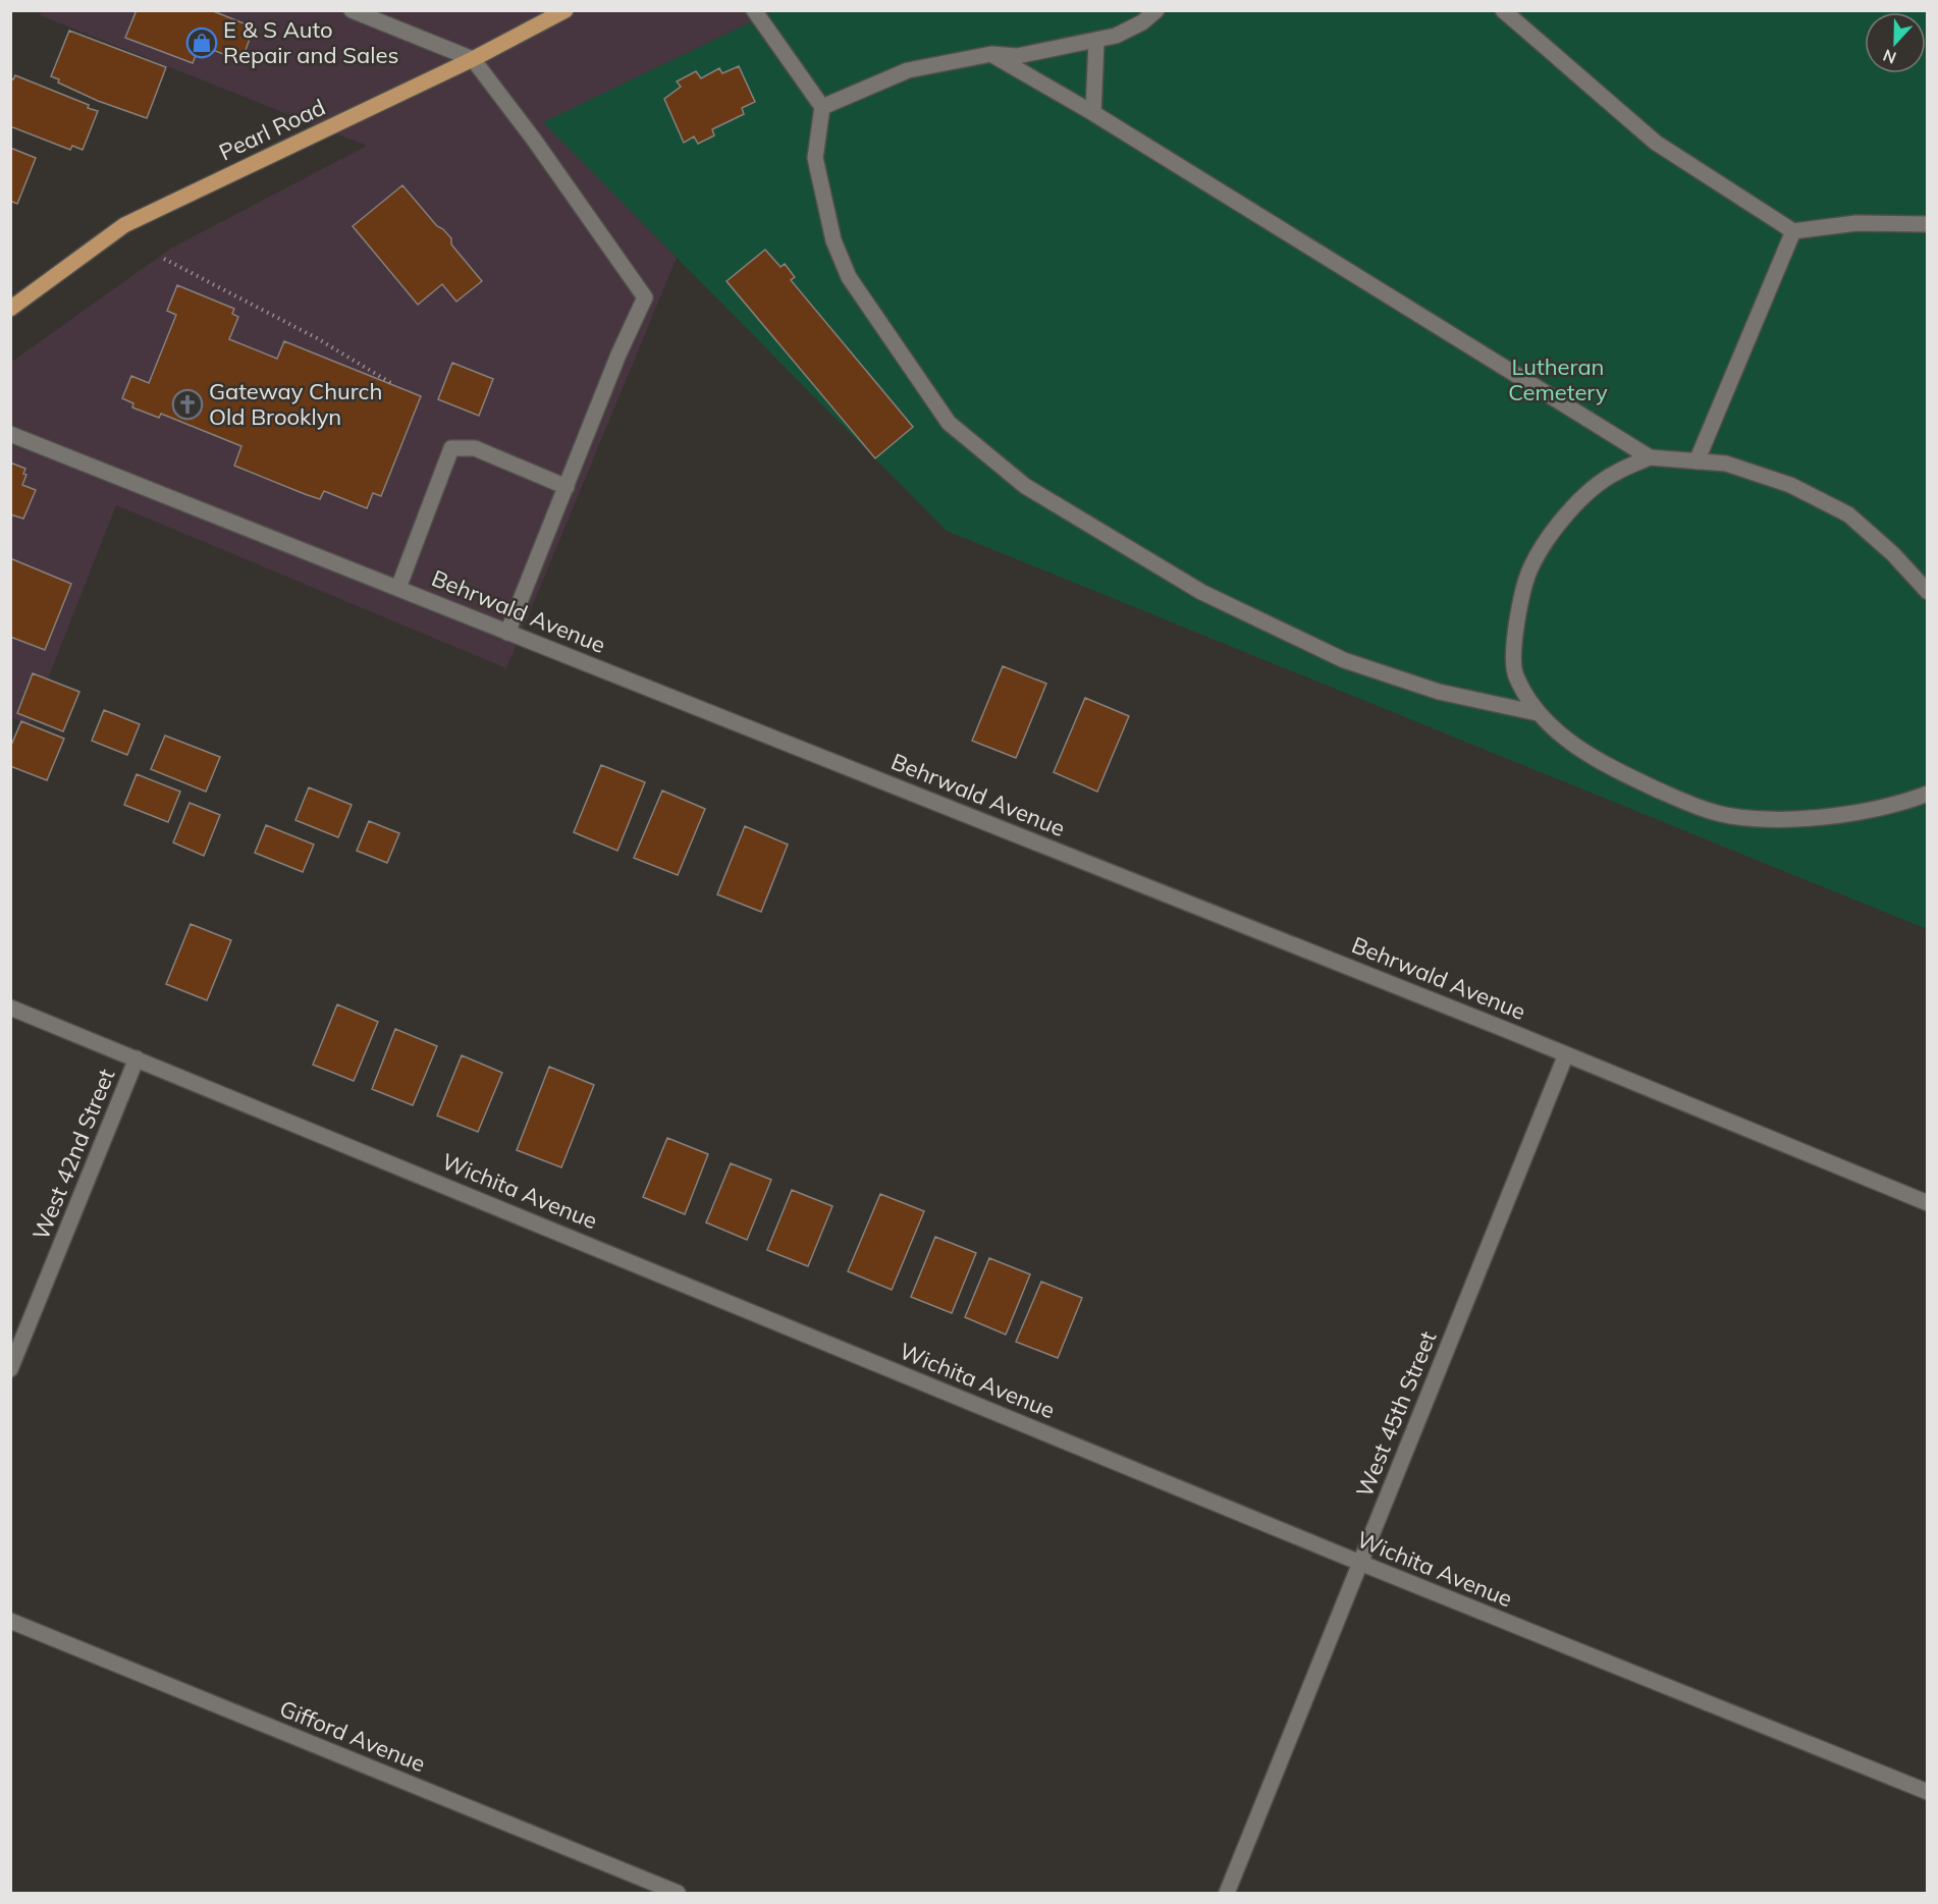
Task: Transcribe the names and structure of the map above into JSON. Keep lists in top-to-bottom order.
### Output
{
  "streets": {
    "main road": ["Pearl Road"],
    "street": [
      "Behrwald Avenue",
      "West 42nd Street",
      "Wichita Avenue",
      "West 45th Street",
      "Gifford Avenue"
    ]
  },
  "crossings": [
    ["Behrwald Avenue", "West 45th Street"],
    ["West 42nd Street", "Wichita Avenue"],
    ["Wichita Avenue", "West 45th Street"]
  ],
  "parks": ["Lutheran Cemetery"],
  "places": {
    "shop": ["E & S Auto Repair and Sales"],
    "church": ["Gateway Church Old Brooklyn"]
  },
  "north": "bottom"
}
